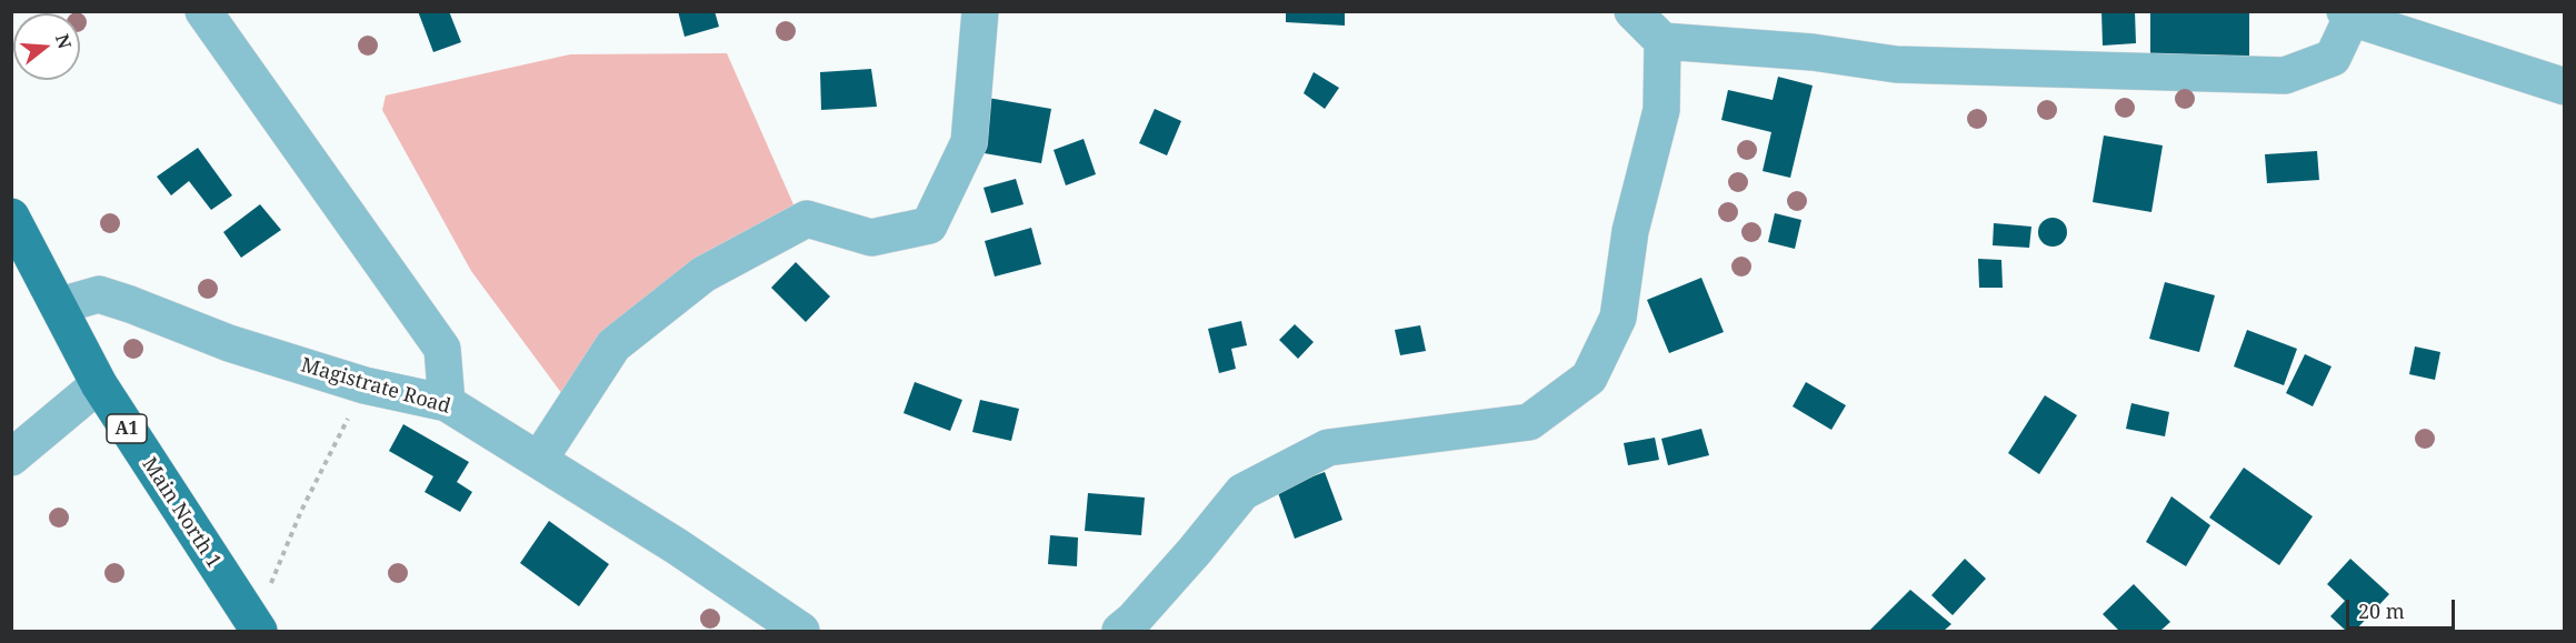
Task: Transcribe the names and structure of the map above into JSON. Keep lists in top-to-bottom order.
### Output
{
  "streets": {
    "main road": ["A1", "Main North 1"],
    "street": ["Magistrate Road"]
  },
  "crossings": [
    ["Magistrate Road", "Main North 1"]
  ],
  "scale_bar": "20 m",
  "north": "right"
}
